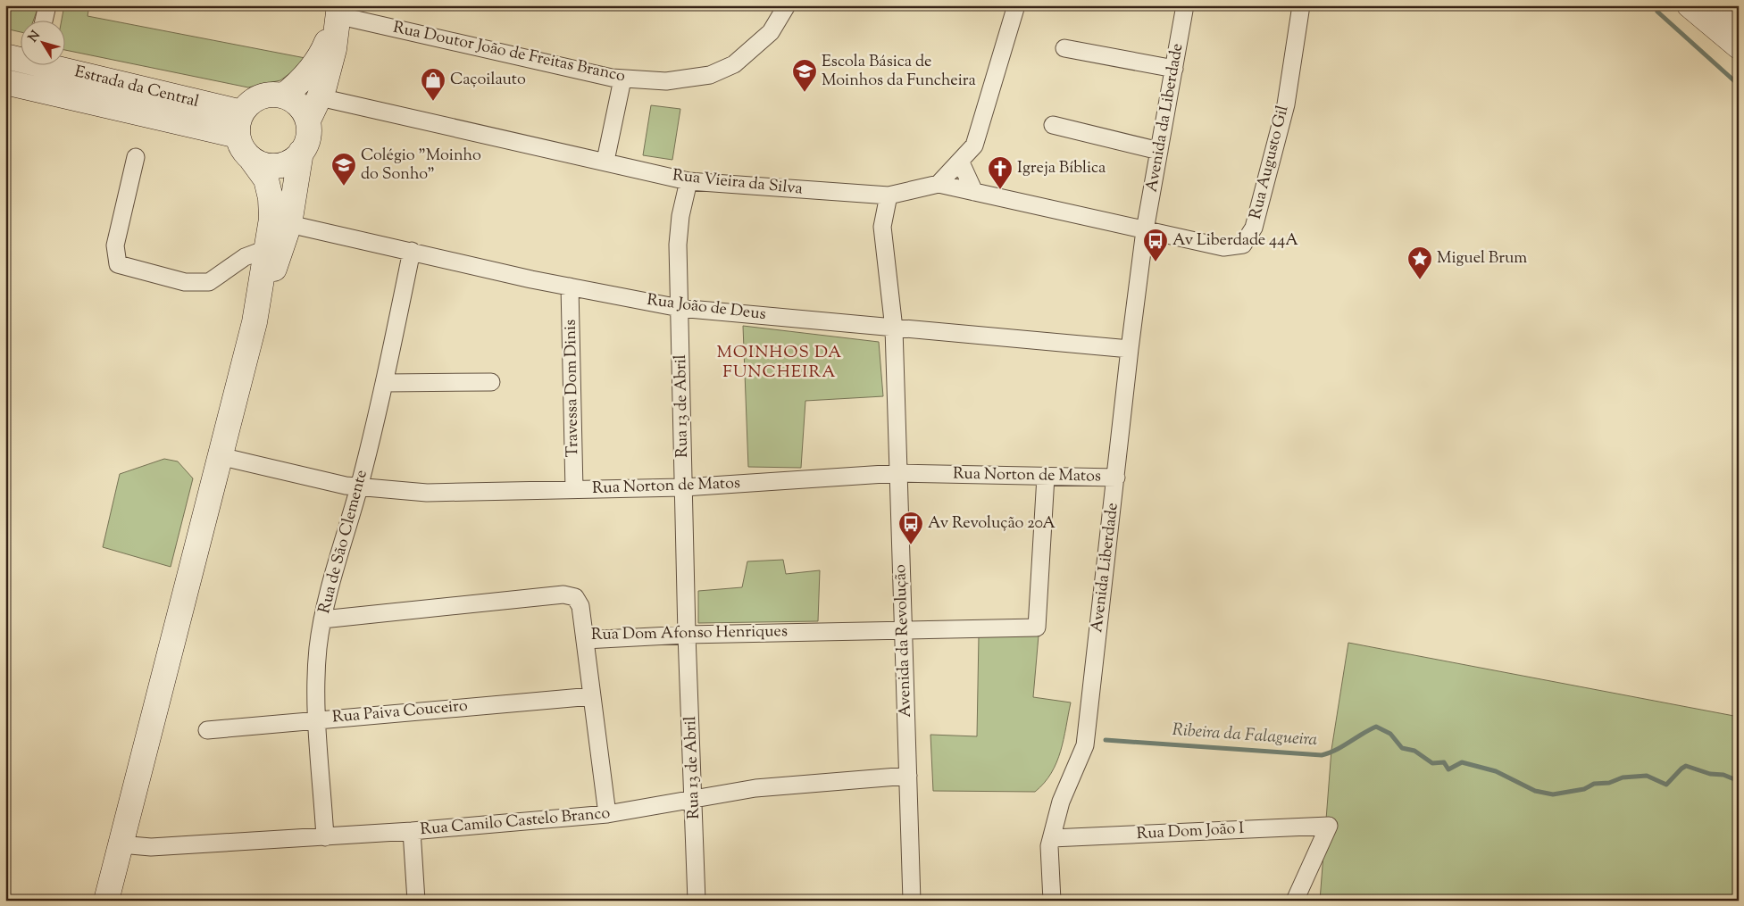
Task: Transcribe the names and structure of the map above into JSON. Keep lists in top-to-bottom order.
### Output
{
  "streets": {
    "street": [
      "Rua Doutor João de Freitas Branco",
      "Estrada da Central",
      "Avenida da Liberdade",
      "Rua Augusto Gil",
      "Rua Vieira da Silva",
      "Rua João de Deus",
      "Travessa Dom Dinis",
      "Rua 13 de Abril",
      "Rua Norton de Matos",
      "Rua de São Clemente",
      "Avenida Liberdade",
      "Rua Dom Afonso Henriques",
      "Avenida da Revolução",
      "Rua Paiva Couceiro",
      "Rua Camilo Castelo Branco",
      "Rua Dom João I"
    ]
  },
  "crossings": [
    ["Avenida da Liberdade", "Rua Augusto Gil"],
    ["Avenida da Liberdade", "Avenida Liberdade"],
    ["Rua Augusto Gil", "Rua Vieira da Silva"],
    ["Rua Augusto Gil", "Avenida Liberdade"],
    ["Rua Vieira da Silva", "Rua 13 de Abril"],
    ["Rua Vieira da Silva", "Avenida da Revolução"],
    ["Rua João de Deus", "Travessa Dom Dinis"],
    ["Rua João de Deus", "Rua 13 de Abril"],
    ["Rua João de Deus", "Rua de São Clemente"],
    ["Rua João de Deus", "Avenida Liberdade"],
    ["Rua João de Deus", "Avenida da Revolução"],
    ["Travessa Dom Dinis", "Rua Norton de Matos"],
    ["Rua 13 de Abril", "Rua Norton de Matos"],
    ["Rua 13 de Abril", "Rua Dom Afonso Henriques"],
    ["Rua 13 de Abril", "Rua Camilo Castelo Branco"],
    ["Rua Norton de Matos", "Rua de São Clemente"],
    ["Rua Norton de Matos", "Avenida Liberdade"],
    ["Rua Norton de Matos", "Rua Dom Afonso Henriques"],
    ["Rua Norton de Matos", "Avenida da Revolução"],
    ["Rua de São Clemente", "Rua Dom Afonso Henriques"],
    ["Rua de São Clemente", "Rua Paiva Couceiro"],
    ["Rua de São Clemente", "Rua Camilo Castelo Branco"],
    ["Avenida Liberdade", "Rua Dom João I"],
    ["Rua Dom Afonso Henriques", "Avenida da Revolução"],
    ["Avenida da Revolução", "Rua Camilo Castelo Branco"]
  ],
  "districts": ["MOINHOS DA FUNCHEIRA"],
  "water": ["Ribeira da Falagueira"],
  "places": {
    "school or university": ["Escola Básica de Moinhos da Funcheira", "Colégio \"Moinho do Sonho\""],
    "shop": ["Caçoilauto"],
    "church": ["Igreja Bíblica"],
    "bus stop": ["Av Liberdade 44A", "Av Revolução 20A"],
    "place": ["Miguel Brum"]
  },
  "north": "top left"
}
